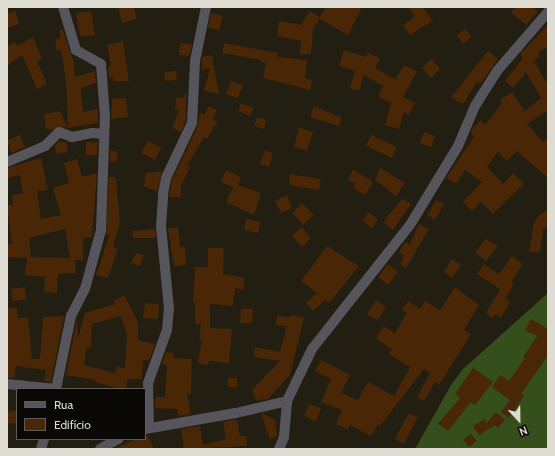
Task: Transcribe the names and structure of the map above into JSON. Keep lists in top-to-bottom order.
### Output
{
  "legend": ["Rua", "Edifício"],
  "north": "bottom"
}
